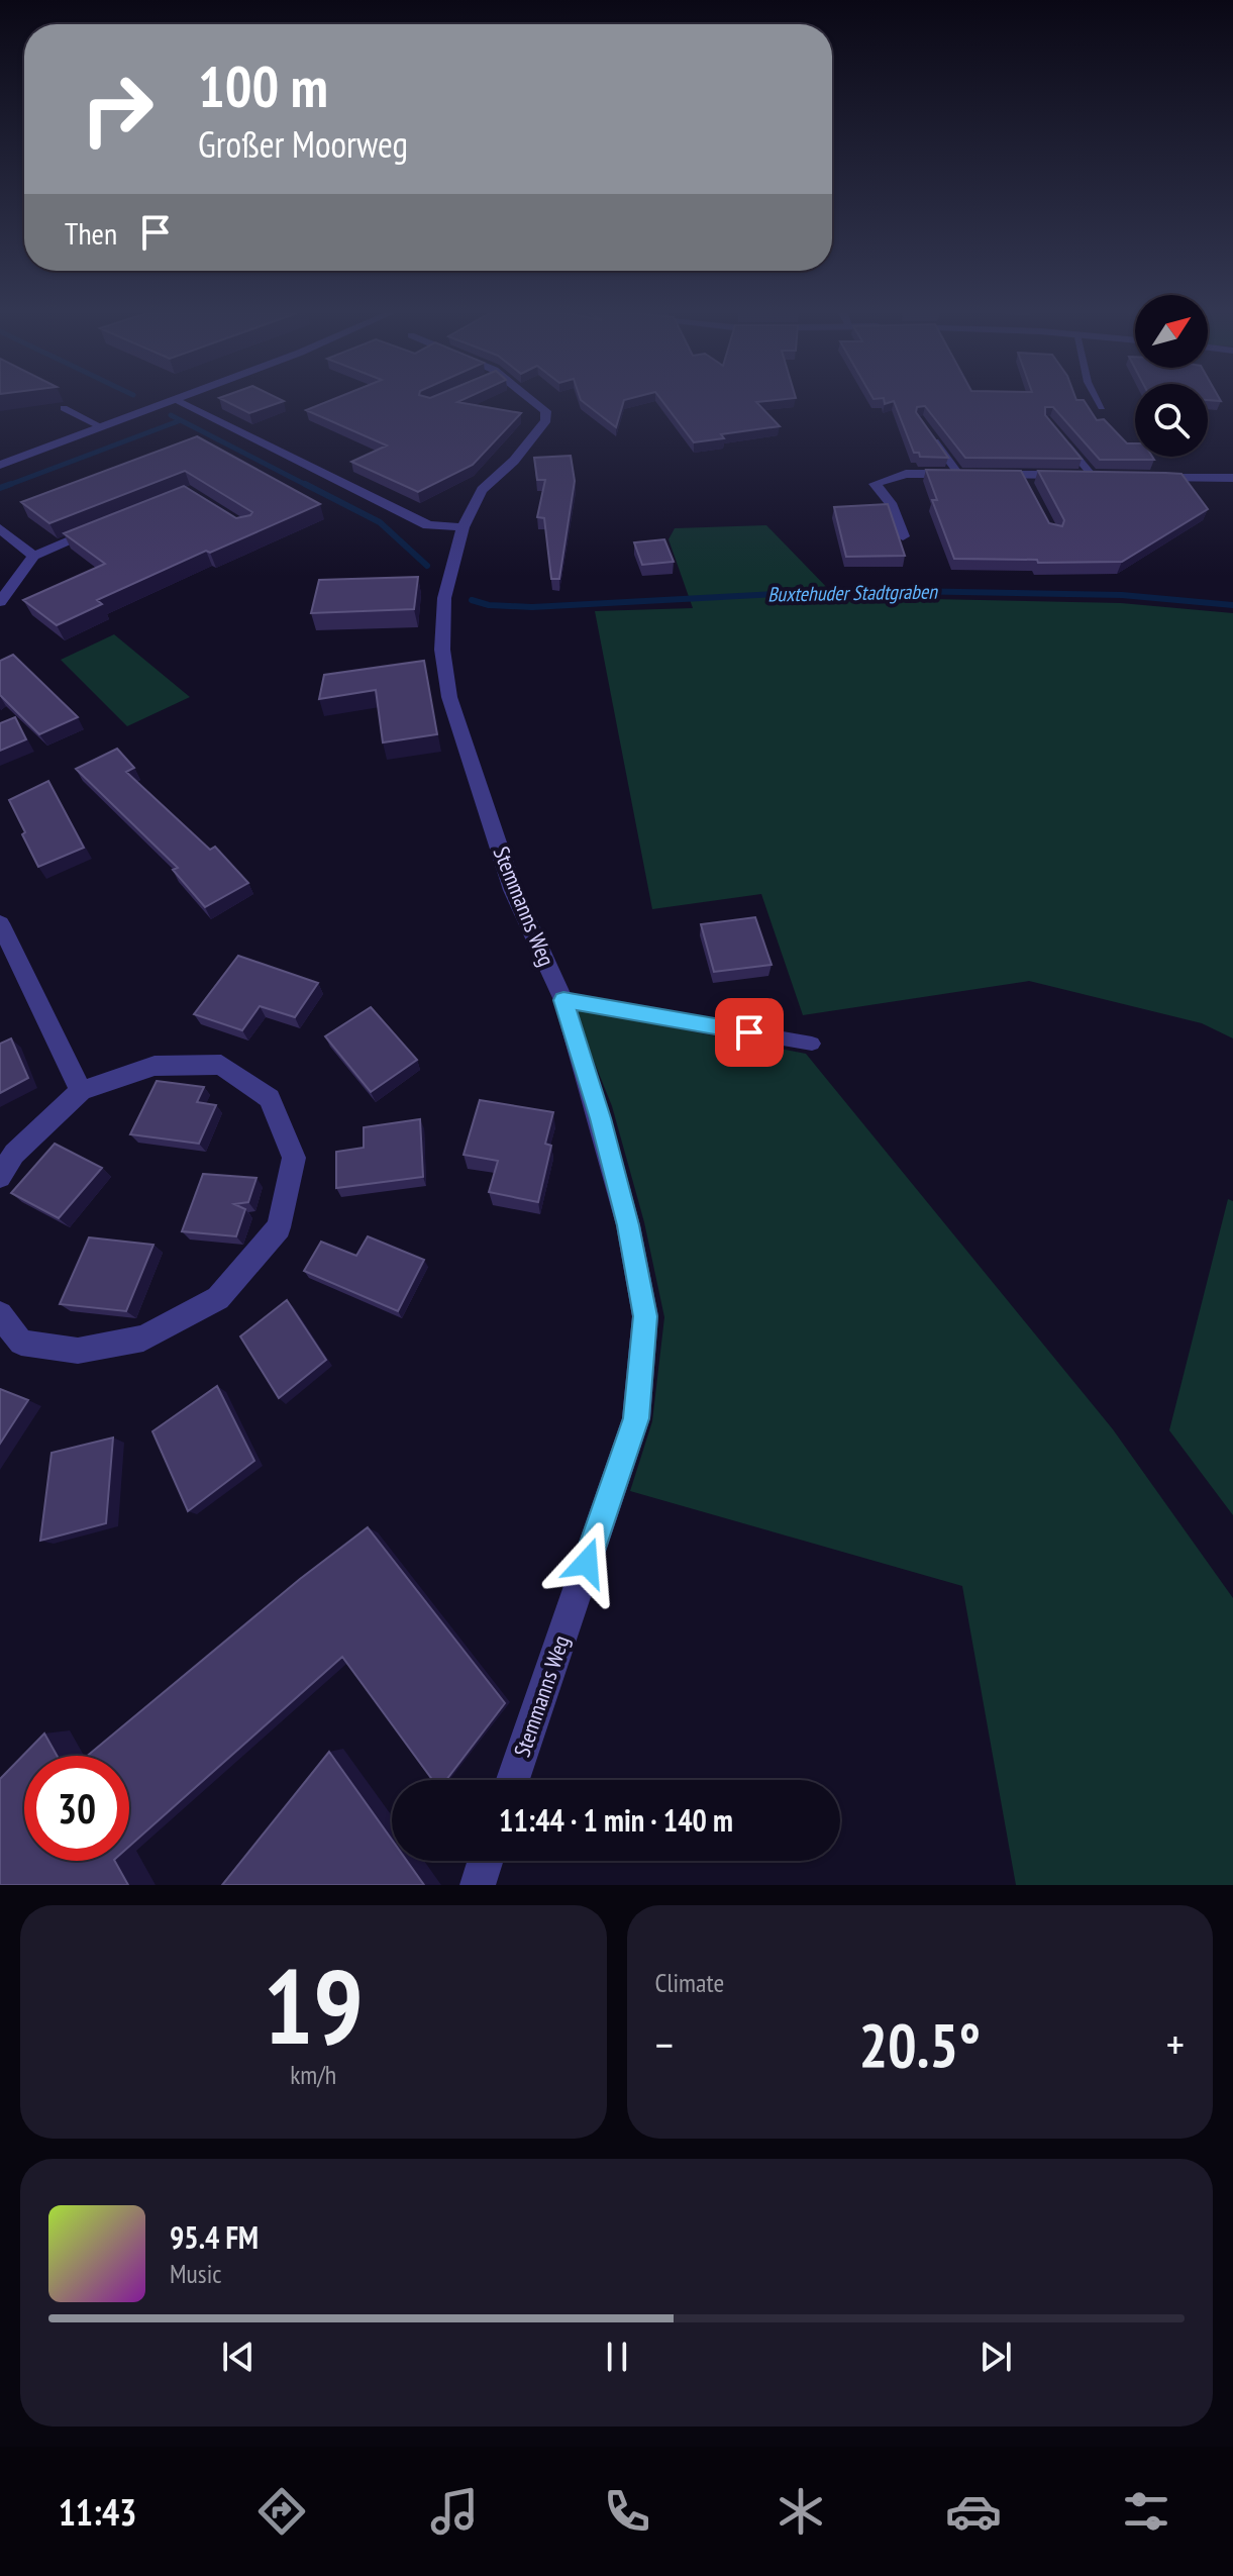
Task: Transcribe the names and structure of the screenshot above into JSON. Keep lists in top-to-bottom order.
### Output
{
  "streets": {
    "street": ["Stemmanns Weg"]
  },
  "water": ["Buxtehuder Stadtgraben"],
  "north": "top right",
  "page": {
    "turn": ["100 m", "Großer Moorweg"],
    "then": "Then",
    "limit": "30",
    "trip": "11:44 · 1 min · 140 m",
    "tile": [
      ["19", "km/h"],
      "Climate"
    ],
    "heat": ["−", "20.5°", "+"],
    "song": ["95.4 FM", "Music"],
    "tabs": "11:43"
  }
}
